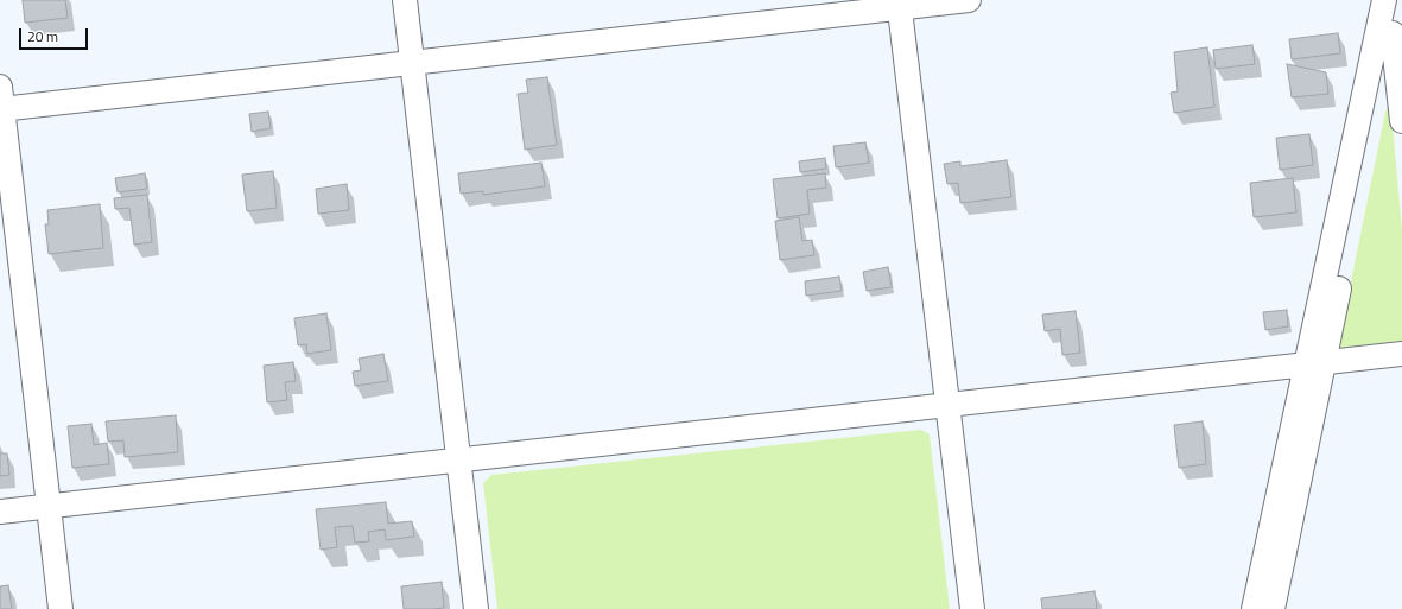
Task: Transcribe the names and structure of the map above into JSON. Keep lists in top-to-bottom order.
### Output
{
  "scale_bar": "20 m"
}
